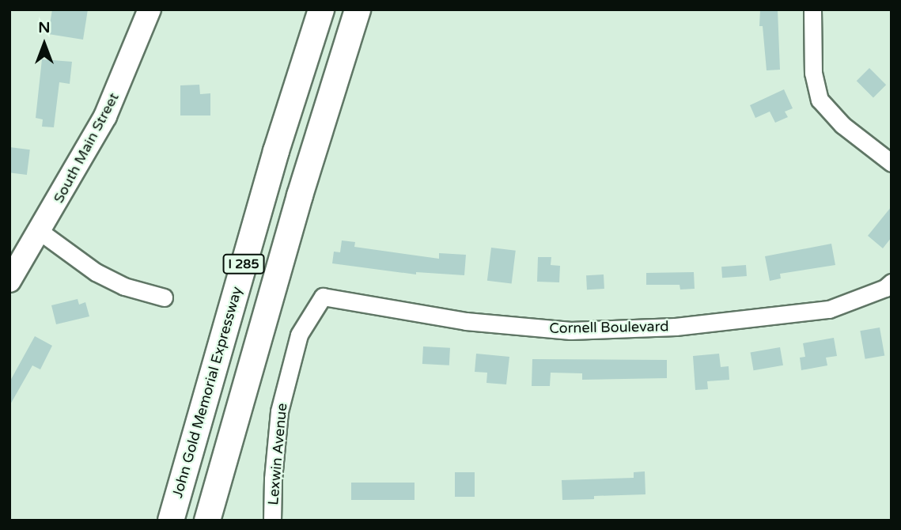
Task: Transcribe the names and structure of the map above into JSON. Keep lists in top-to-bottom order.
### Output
{
  "streets": {
    "highway": ["I 285", "John Gold Memorial Expressway"],
    "main road": ["South Main Street"],
    "street": ["Cornell Boulevard", "Lexwin Avenue"]
  },
  "crossings": [
    ["Cornell Boulevard", "Lexwin Avenue"]
  ],
  "north": "top"
}
